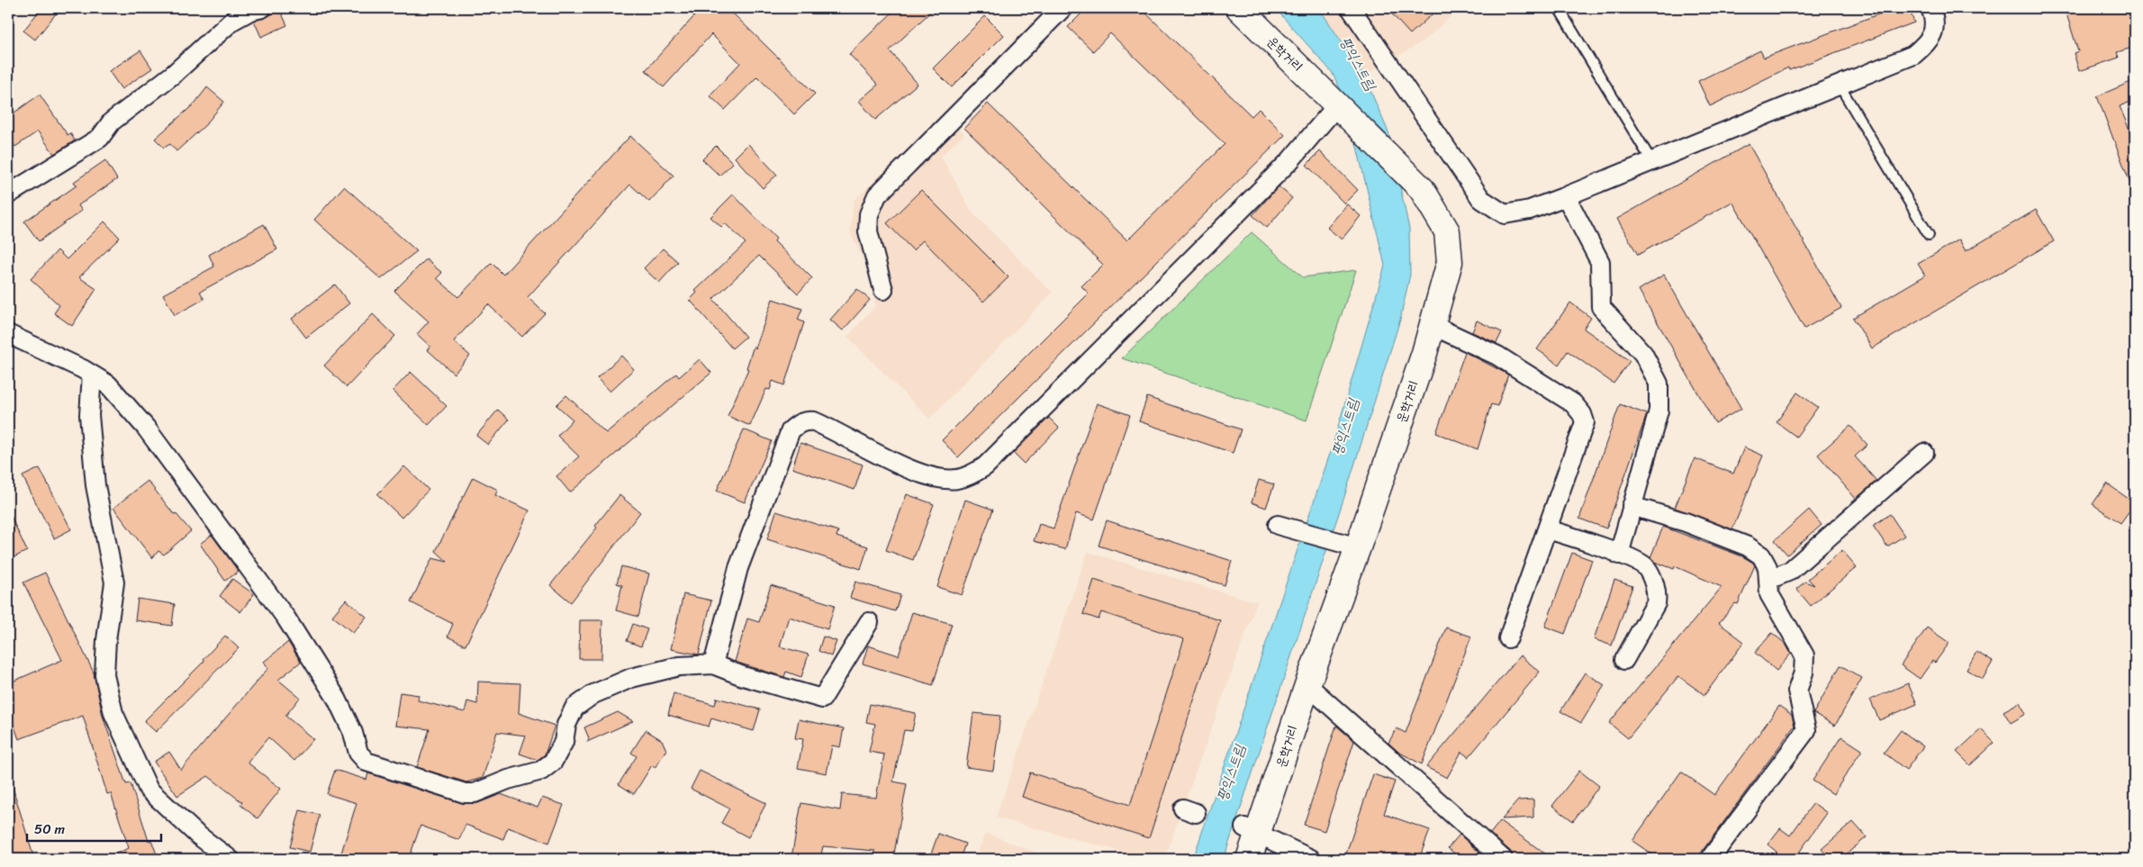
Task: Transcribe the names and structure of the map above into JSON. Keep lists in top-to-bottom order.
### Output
{
  "streets": {
    "main road": ["운학거리"]
  },
  "water": ["팡익스트림"],
  "scale_bar": "50 m"
}
